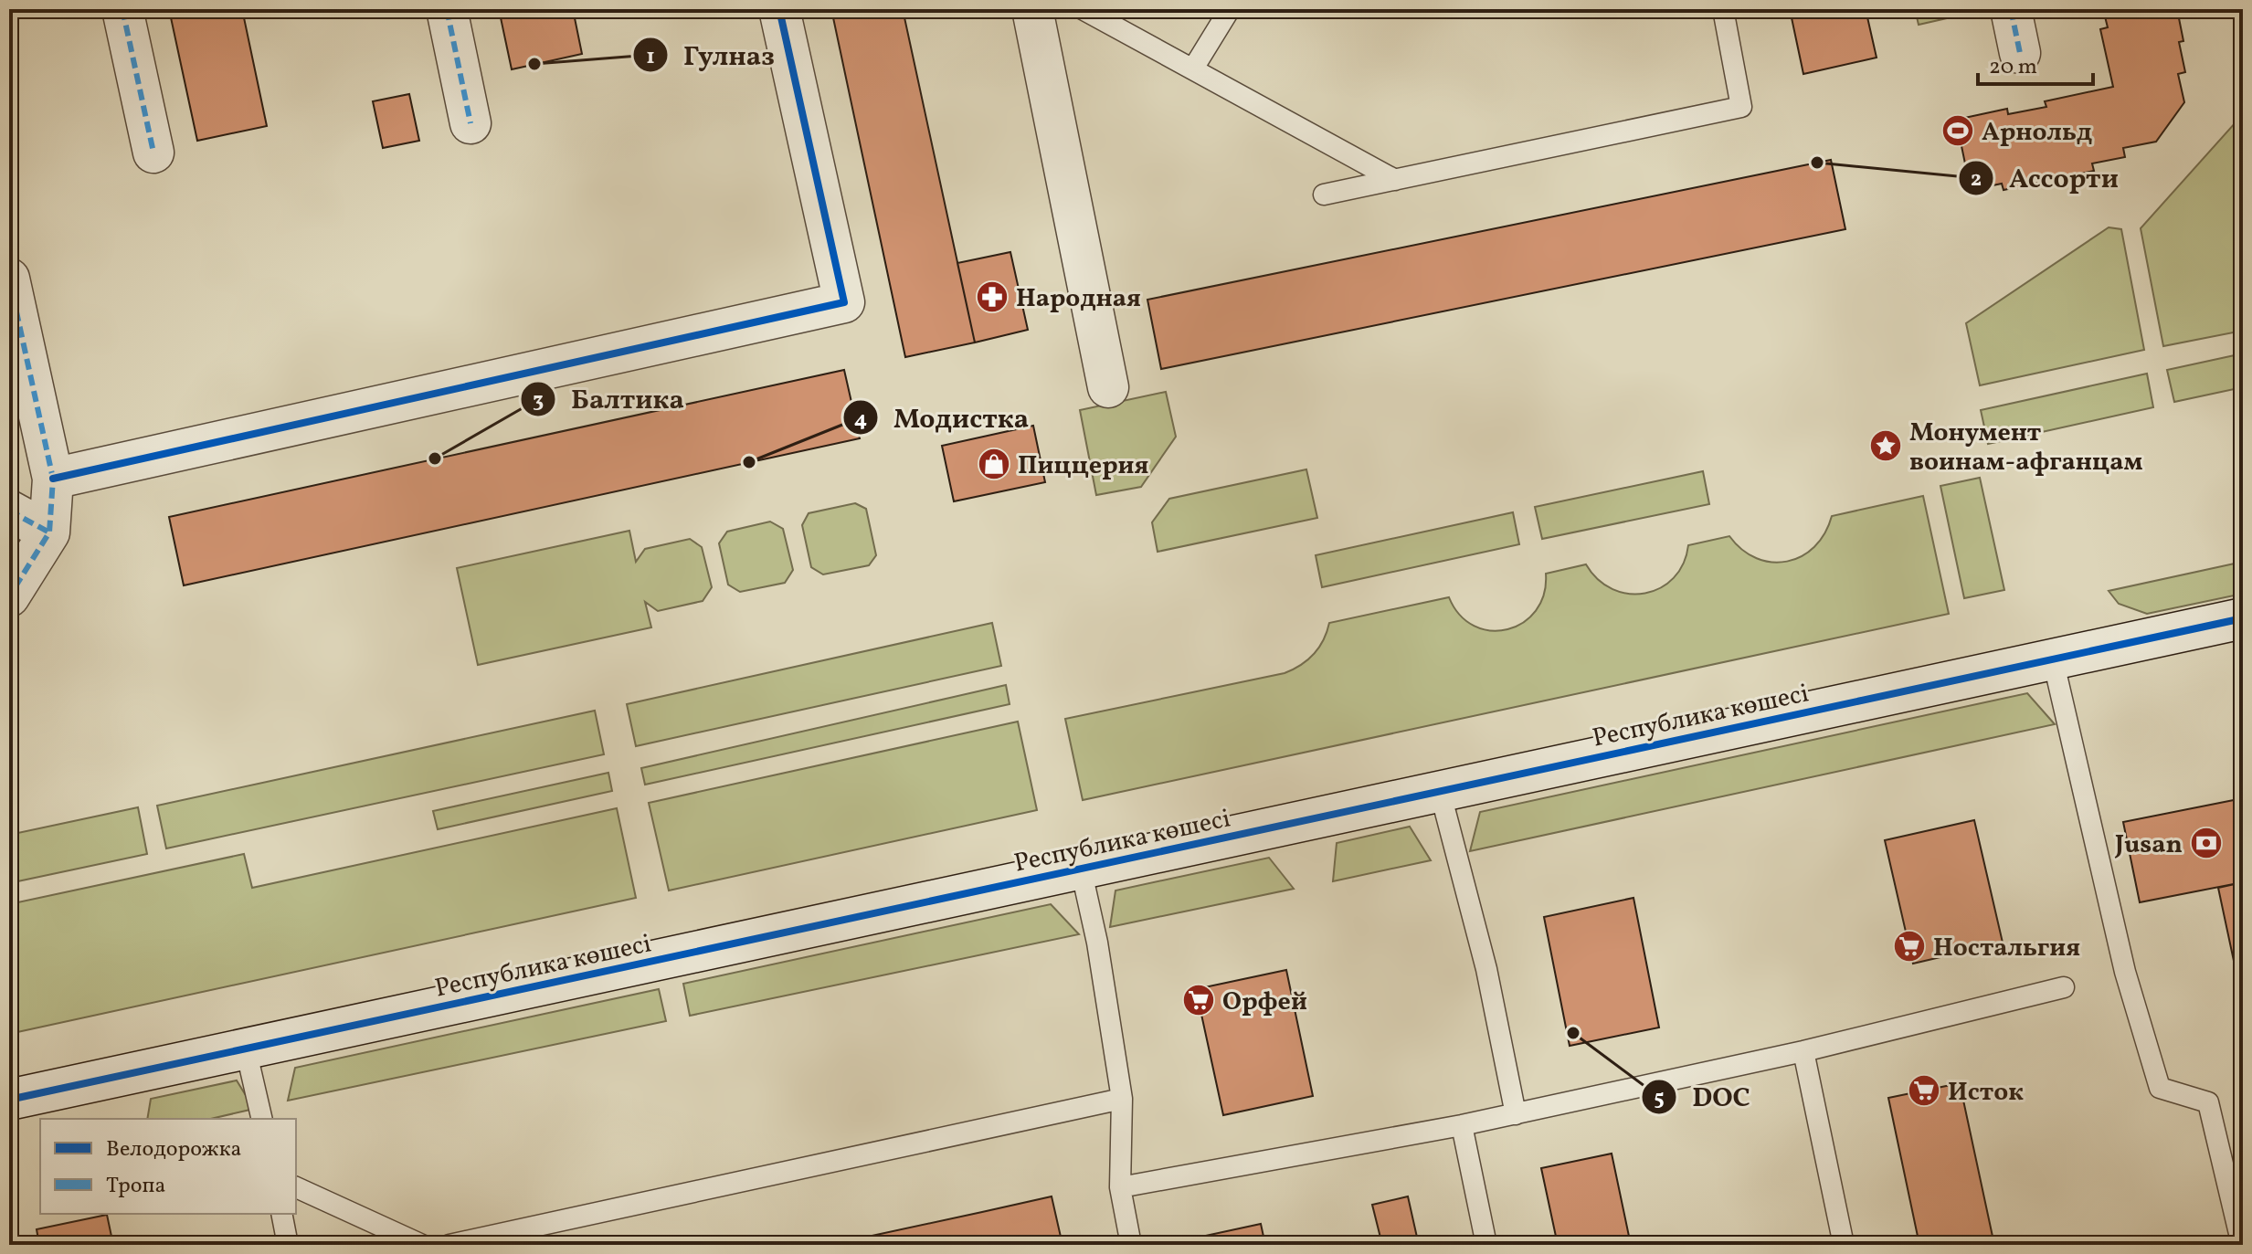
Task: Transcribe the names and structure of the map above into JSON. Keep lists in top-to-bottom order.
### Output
{
  "streets": {
    "street": ["Республика көшесі"]
  },
  "places": {
    "other": [
      "Гулназ",
      "Ассорти",
      "Балтика",
      "Модистка",
      "DOC"
    ],
    "sports": ["Арнольд"],
    "pharmacy": ["Народная"],
    "place": ["Монумент воинам-афганцам"],
    "shop": ["Пиццерия"],
    "bank": ["Jusan"],
    "supermarket": ["Ностальгия", "Орфей", "Исток"]
  },
  "legend": ["Велодорожка", "Тропа"],
  "scale_bar": "20 m"
}
